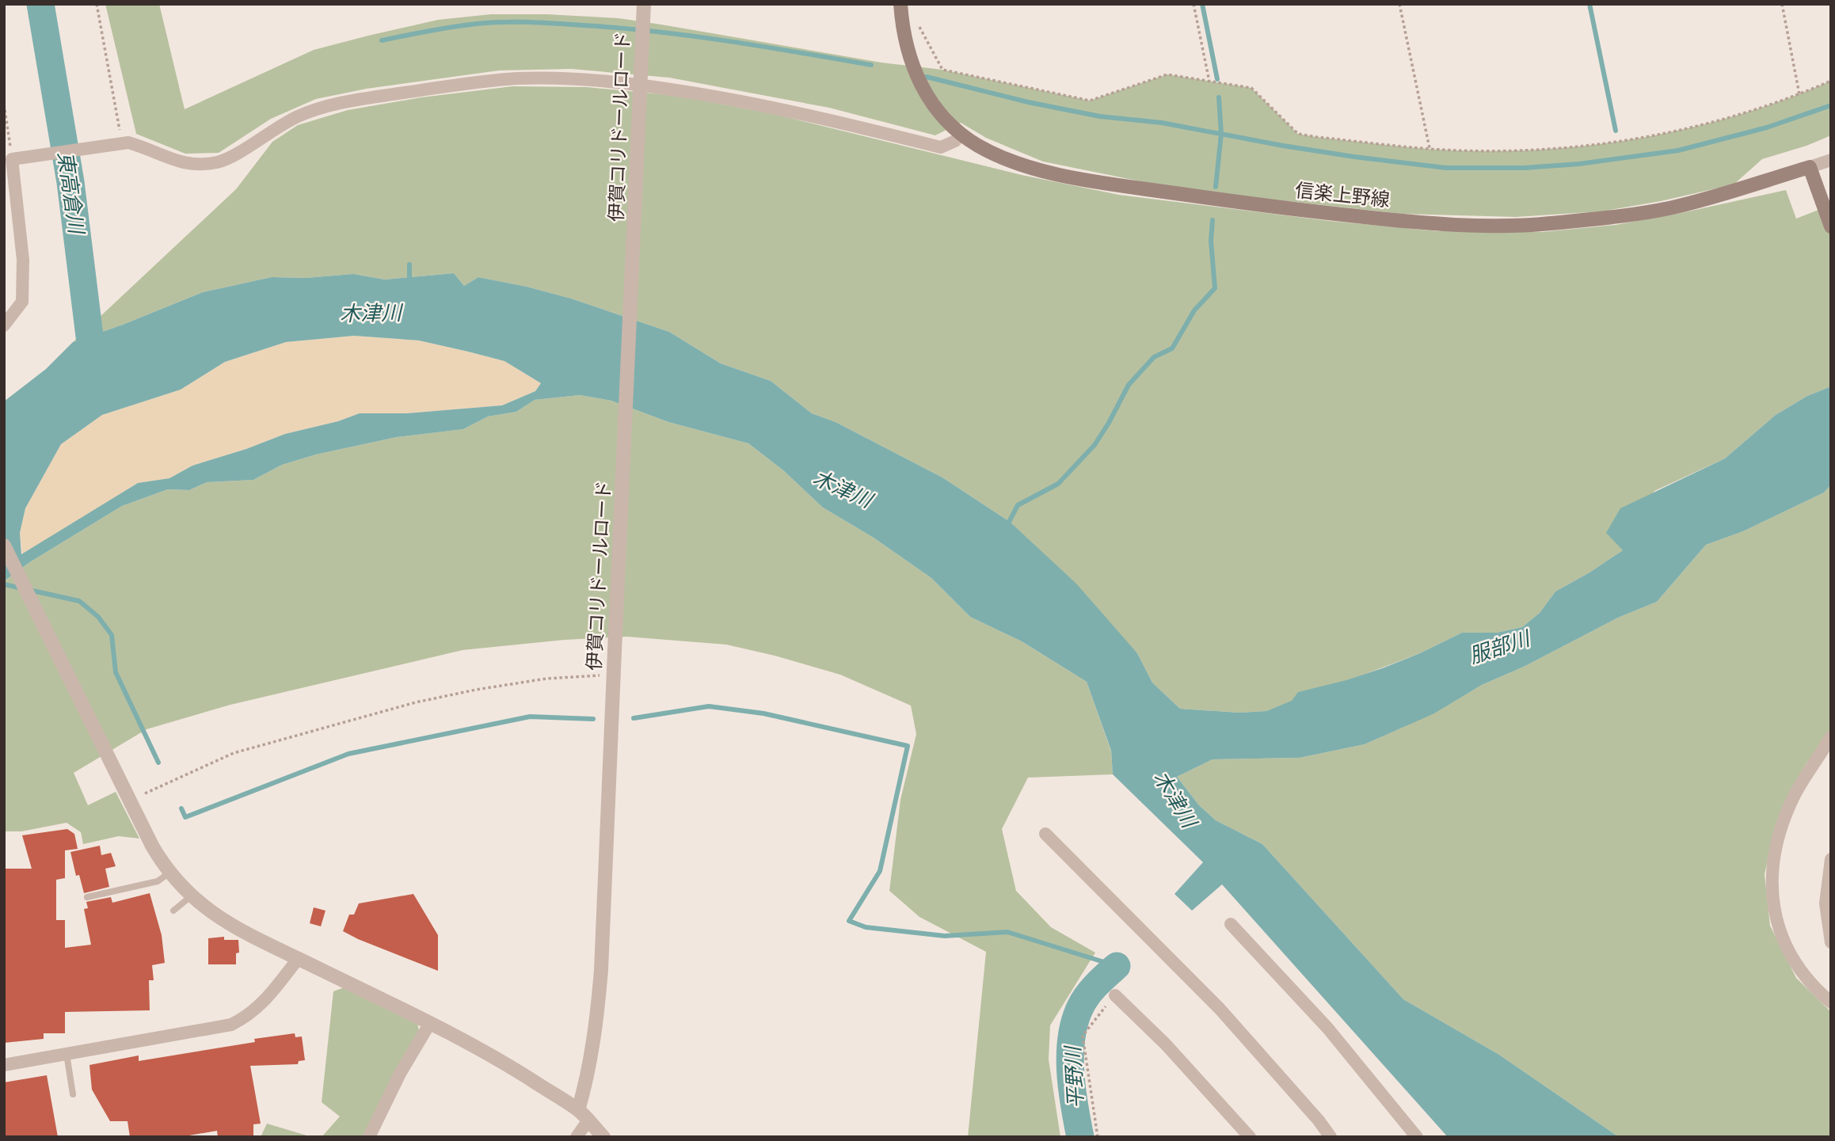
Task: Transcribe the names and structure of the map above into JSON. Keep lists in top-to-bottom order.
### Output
{
  "streets": {
    "main road": ["信楽上野線"],
    "street": ["伊賀コリドールロード"]
  },
  "water": [
    "東高倉川",
    "木津川",
    "服部川",
    "平野川"
  ]
}
